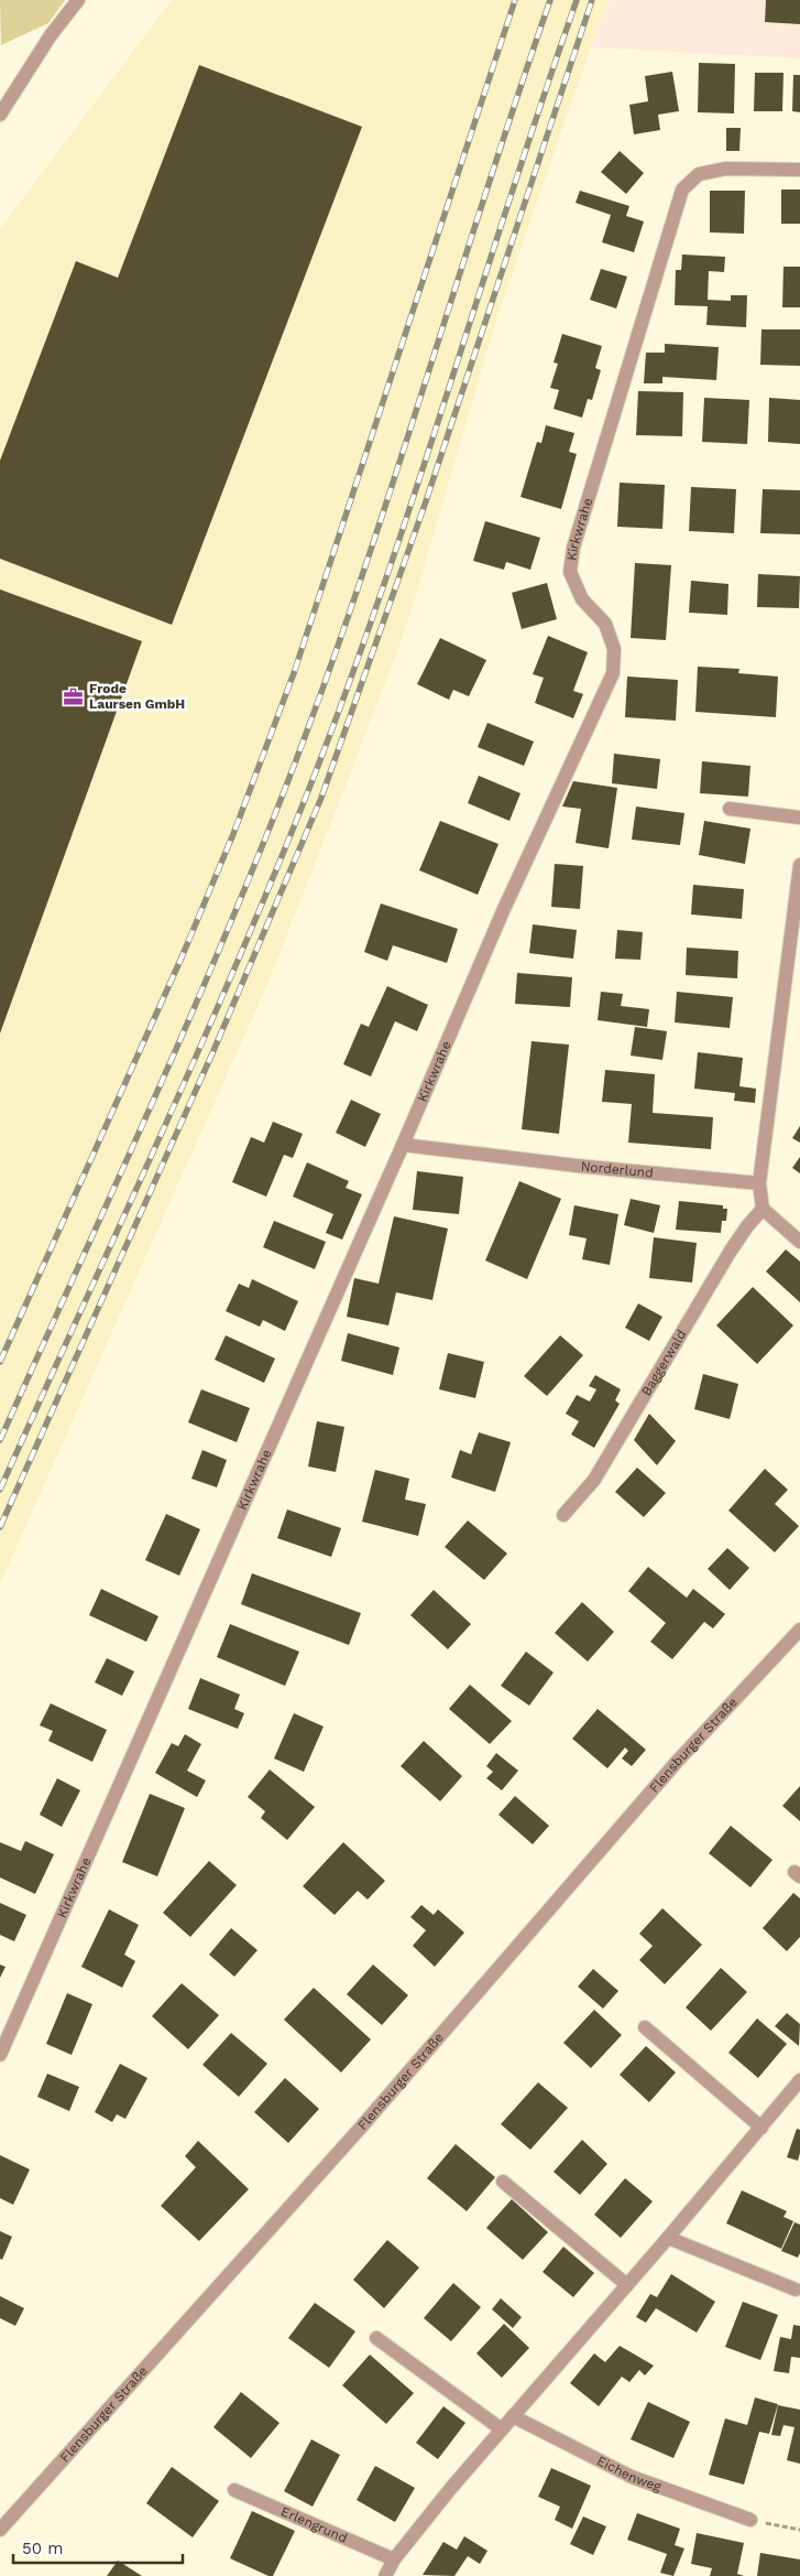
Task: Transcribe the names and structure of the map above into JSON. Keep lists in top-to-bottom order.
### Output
{
  "streets": {
    "street": [
      "Kirkwrahe",
      "Norderlund",
      "Baggerwald",
      "Flensburger Straße",
      "Eichenweg",
      "Erlengrund"
    ]
  },
  "crossings": [
    ["Kirkwrahe", "Norderlund"]
  ],
  "places": {
    "office": ["Frode Laursen GmbH"]
  },
  "scale_bar": "50 m"
}
